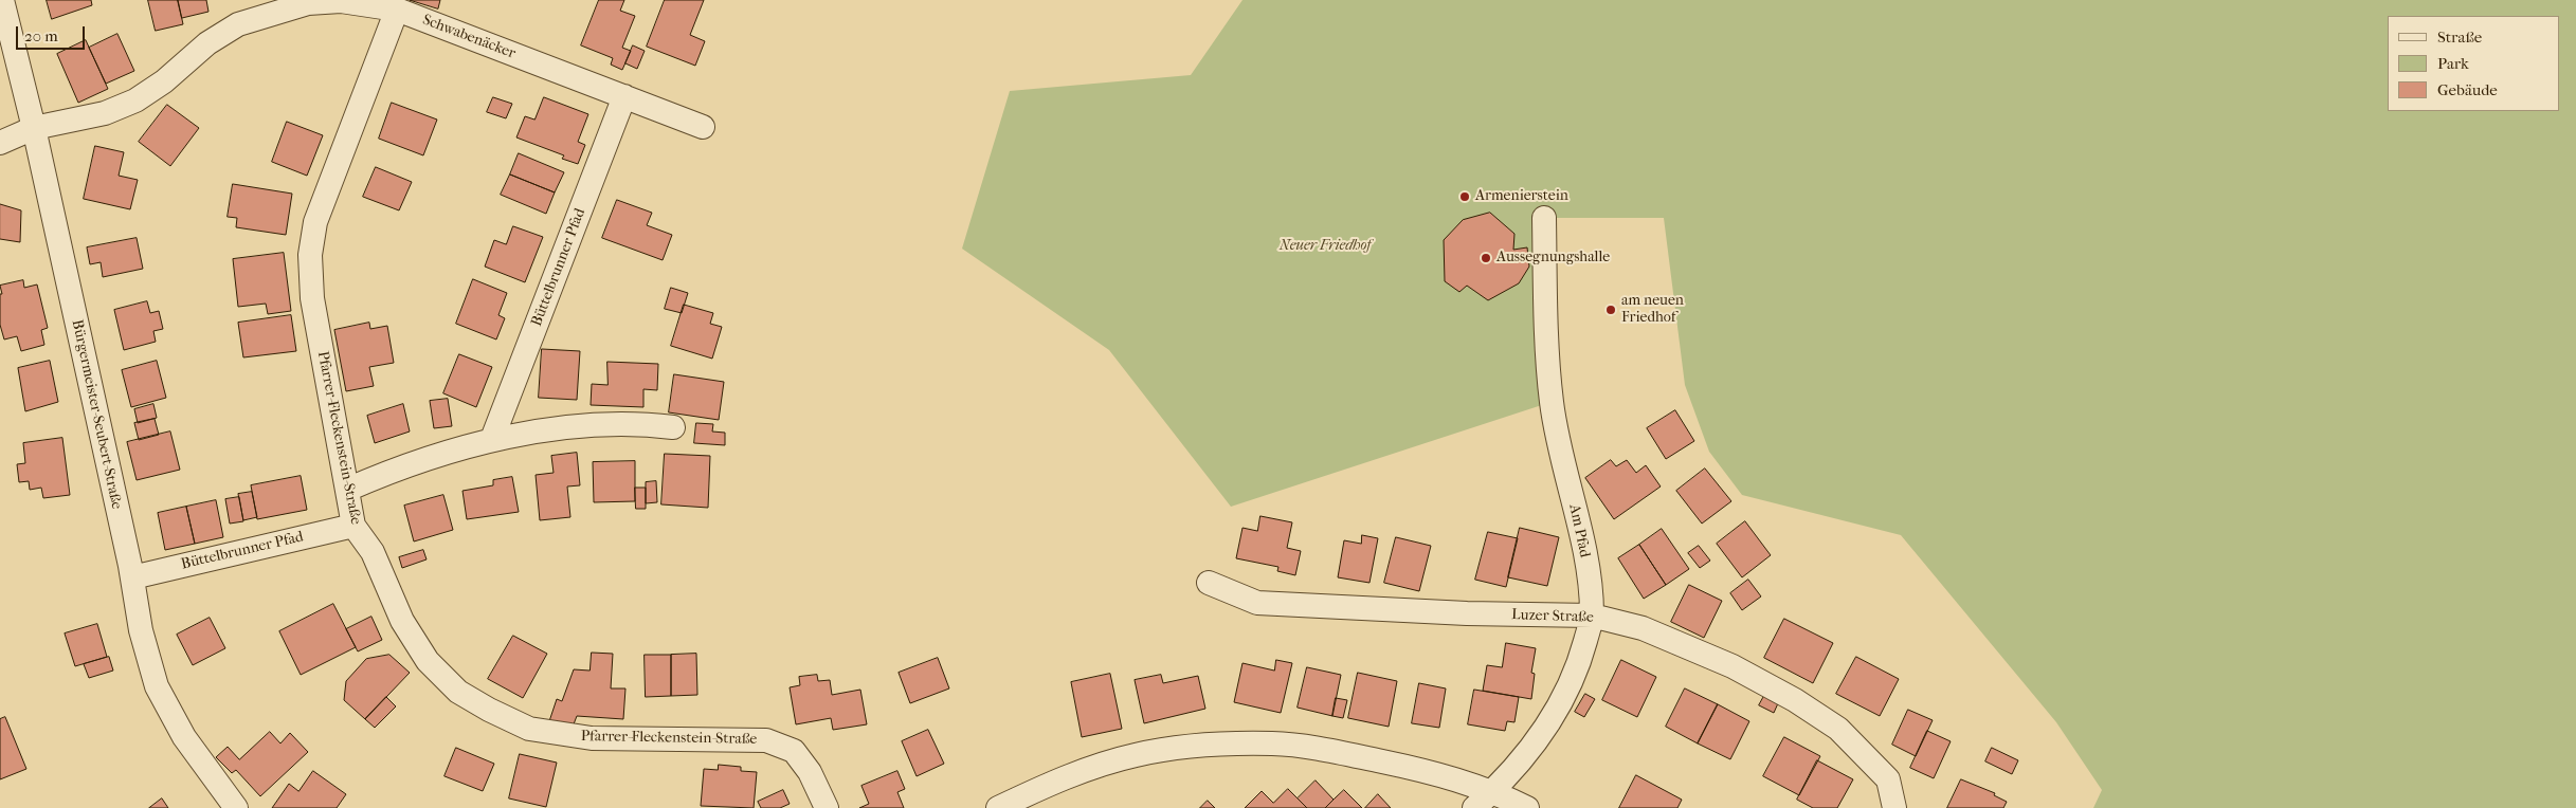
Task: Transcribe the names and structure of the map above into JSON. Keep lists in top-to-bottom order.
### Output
{
  "streets": {
    "street": [
      "Schwabenäcker",
      "Büttelbrunner Pfad",
      "Bürgermeister-Seubert-Straße",
      "Pfarrer-Fleckenstein-Straße",
      "Am Pfad",
      "Luzer Straße"
    ]
  },
  "crossings": [
    ["Schwabenäcker", "Büttelbrunner Pfad"],
    ["Schwabenäcker", "Bürgermeister-Seubert-Straße"],
    ["Schwabenäcker", "Pfarrer-Fleckenstein-Straße"],
    ["Büttelbrunner Pfad", "Bürgermeister-Seubert-Straße"],
    ["Büttelbrunner Pfad", "Pfarrer-Fleckenstein-Straße"],
    ["Am Pfad", "Luzer Straße"]
  ],
  "parks": ["Neuer Friedhof"],
  "places": ["Armenierstein", "Aussegnungshalle", "am neuen Friedhof"],
  "legend": ["Straße", "Park", "Gebäude"],
  "scale_bar": "20 m"
}
